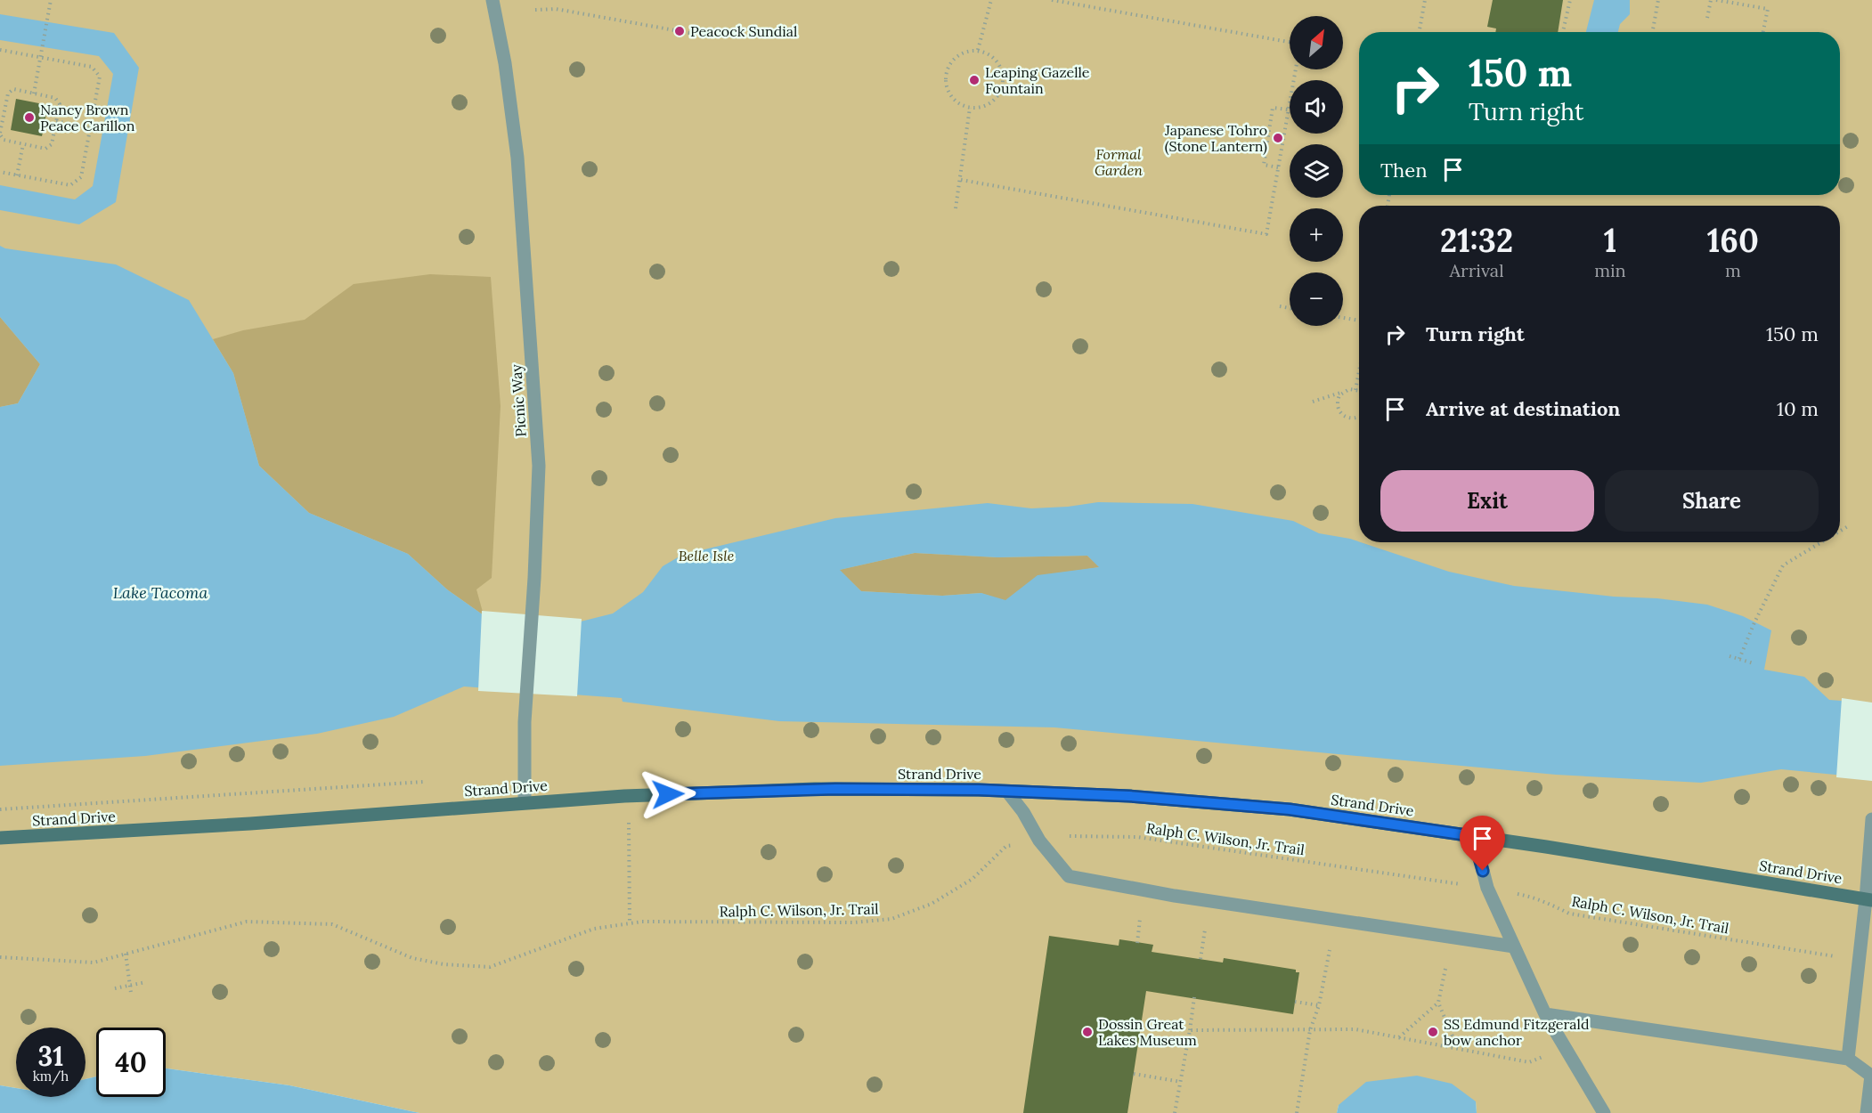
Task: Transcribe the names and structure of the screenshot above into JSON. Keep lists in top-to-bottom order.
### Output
{
  "streets": {
    "street": ["Picnic Way", "Strand Drive"],
    "path": ["Ralph C. Wilson, Jr. Trail"]
  },
  "crossings": [
    ["Picnic Way", "Strand Drive"]
  ],
  "water": ["Lake Tacoma"],
  "parks": ["Formal Garden", "Belle Isle"],
  "places": [
    "Peacock Sundial",
    "Leaping Gazelle Fountain",
    "Nancy Brown Peace Carillon",
    "Japanese Tohro (Stone Lantern)",
    "Dossin Great Lakes Museum",
    "SS Edmund Fitzgerald bow anchor"
  ],
  "north": "top right",
  "page": {
    "map_buttons": ["+", "−"],
    "turn": ["150 m", "Turn right"],
    "then": "Then",
    "eta": [
      "21:32",
      "Arrival",
      "1",
      "min",
      "160",
      "m"
    ],
    "list": [
      {
        "name": "Turn right",
        "value": "150 m"
      },
      {
        "name": "Arrive at destination",
        "value": "10 m"
      }
    ],
    "buttons": ["Exit", "Share"],
    "speed": "31 km/h",
    "limit": "40"
  }
}
